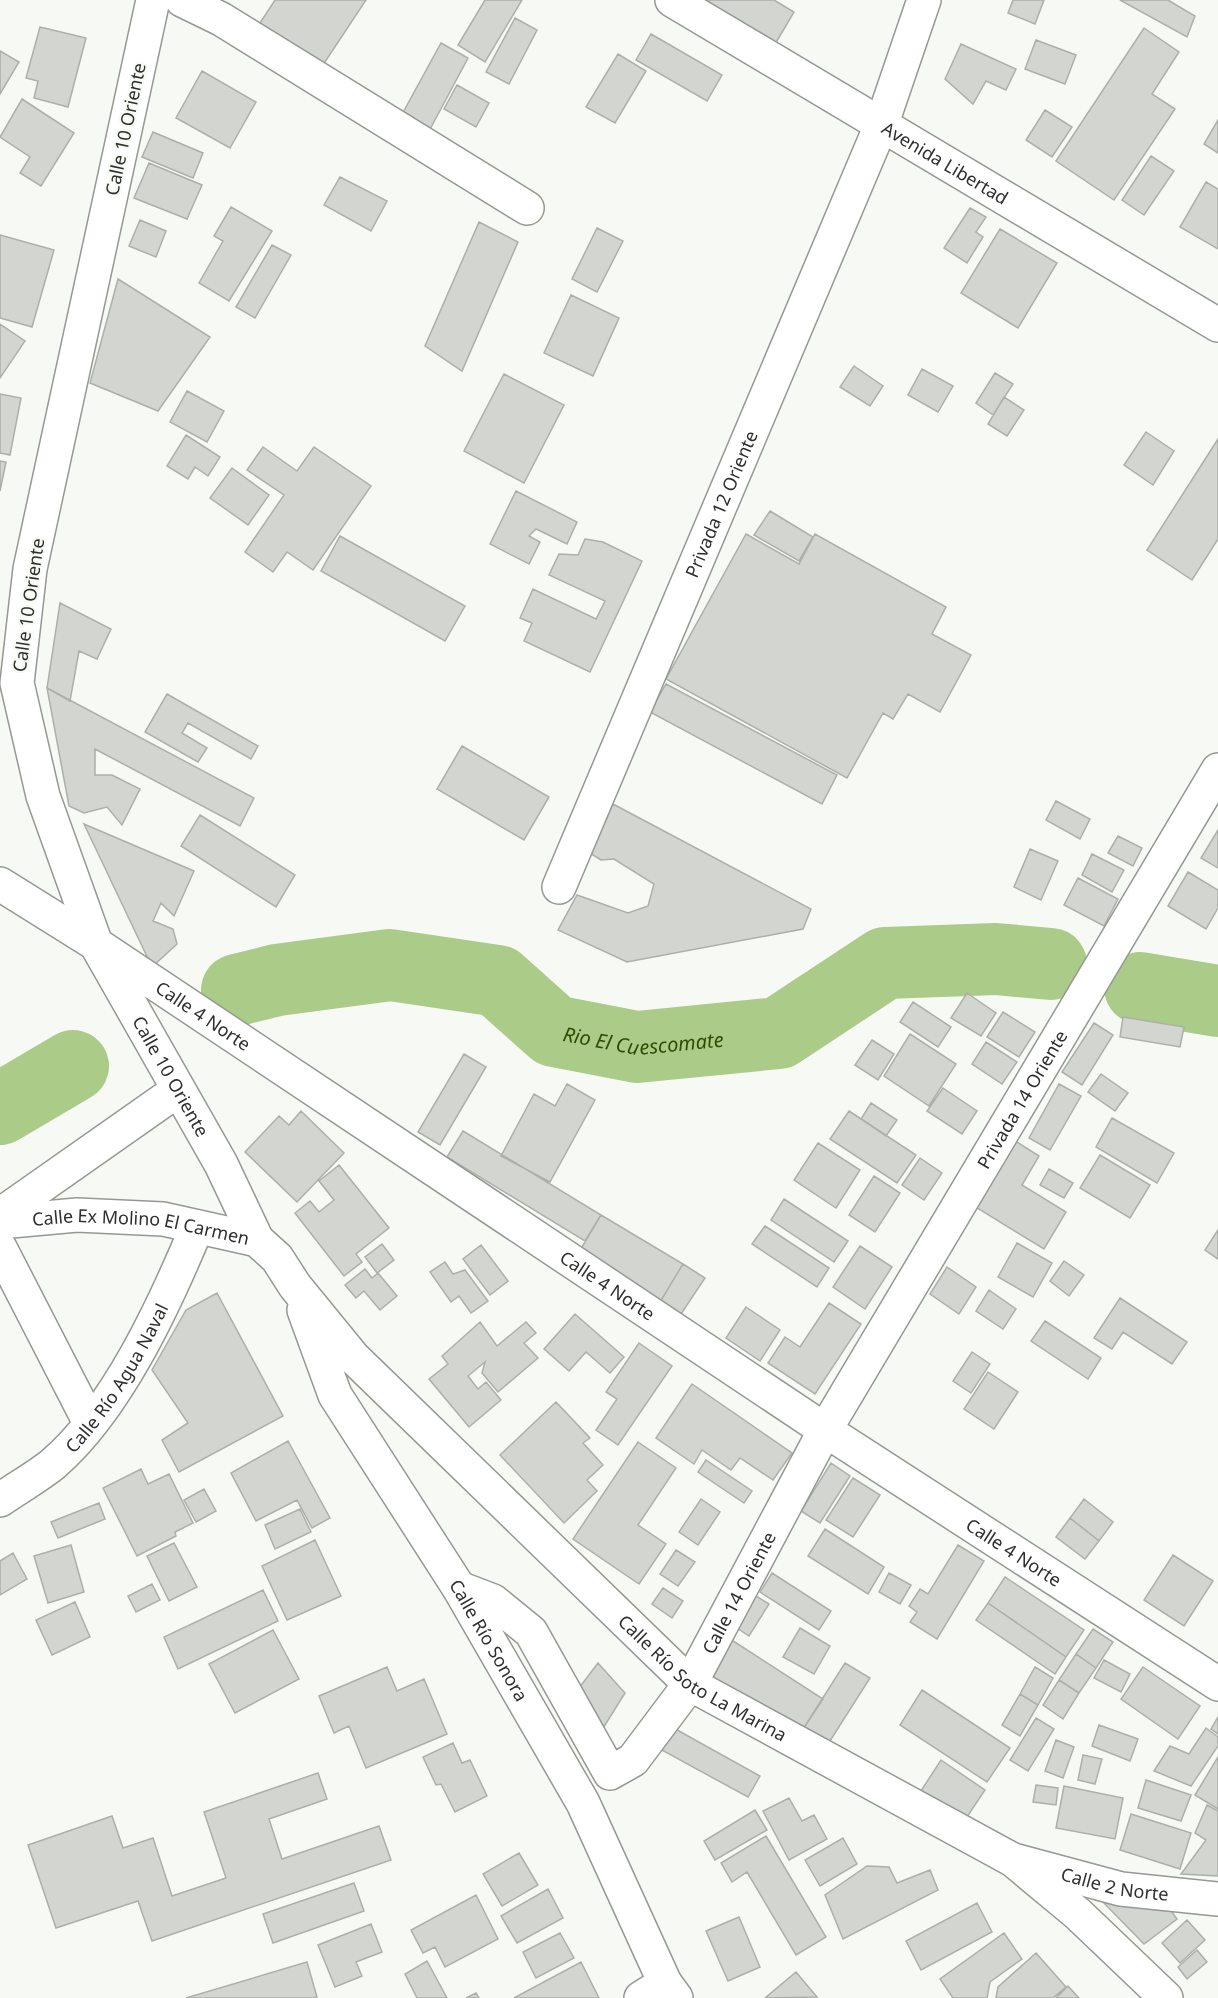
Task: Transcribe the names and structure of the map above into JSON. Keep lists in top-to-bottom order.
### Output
{
  "streets": {
    "street": [
      "Calle 10 Oriente",
      "Avenida Libertad",
      "Privada 12 Oriente",
      "Calle 4 Norte",
      "Privada 14 Oriente",
      "Calle Ex Molino El Carmen",
      "Calle Río Agua Naval",
      "Calle 14 Oriente",
      "Calle Río Sonora",
      "Calle Río Soto La Marina",
      "Calle 2 Norte"
    ]
  },
  "crossings": [
    ["Calle 10 Oriente", "Calle 4 Norte"],
    ["Calle 10 Oriente", "Calle Ex Molino El Carmen"],
    ["Avenida Libertad", "Privada 12 Oriente"],
    ["Calle 4 Norte", "Privada 14 Oriente"],
    ["Calle 4 Norte", "Calle 14 Oriente"],
    ["Privada 14 Oriente", "Calle 14 Oriente"],
    ["Calle Ex Molino El Carmen", "Calle Río Agua Naval"],
    ["Calle Ex Molino El Carmen", "Calle Río Sonora"],
    ["Calle Ex Molino El Carmen", "Calle Río Soto La Marina"],
    ["Calle 14 Oriente", "Calle Río Sonora"],
    ["Calle 14 Oriente", "Calle Río Soto La Marina"],
    ["Calle Río Sonora", "Calle Río Soto La Marina"],
    ["Calle Río Soto La Marina", "Calle 2 Norte"]
  ],
  "water": ["Rio El Cuescomate"]
}
